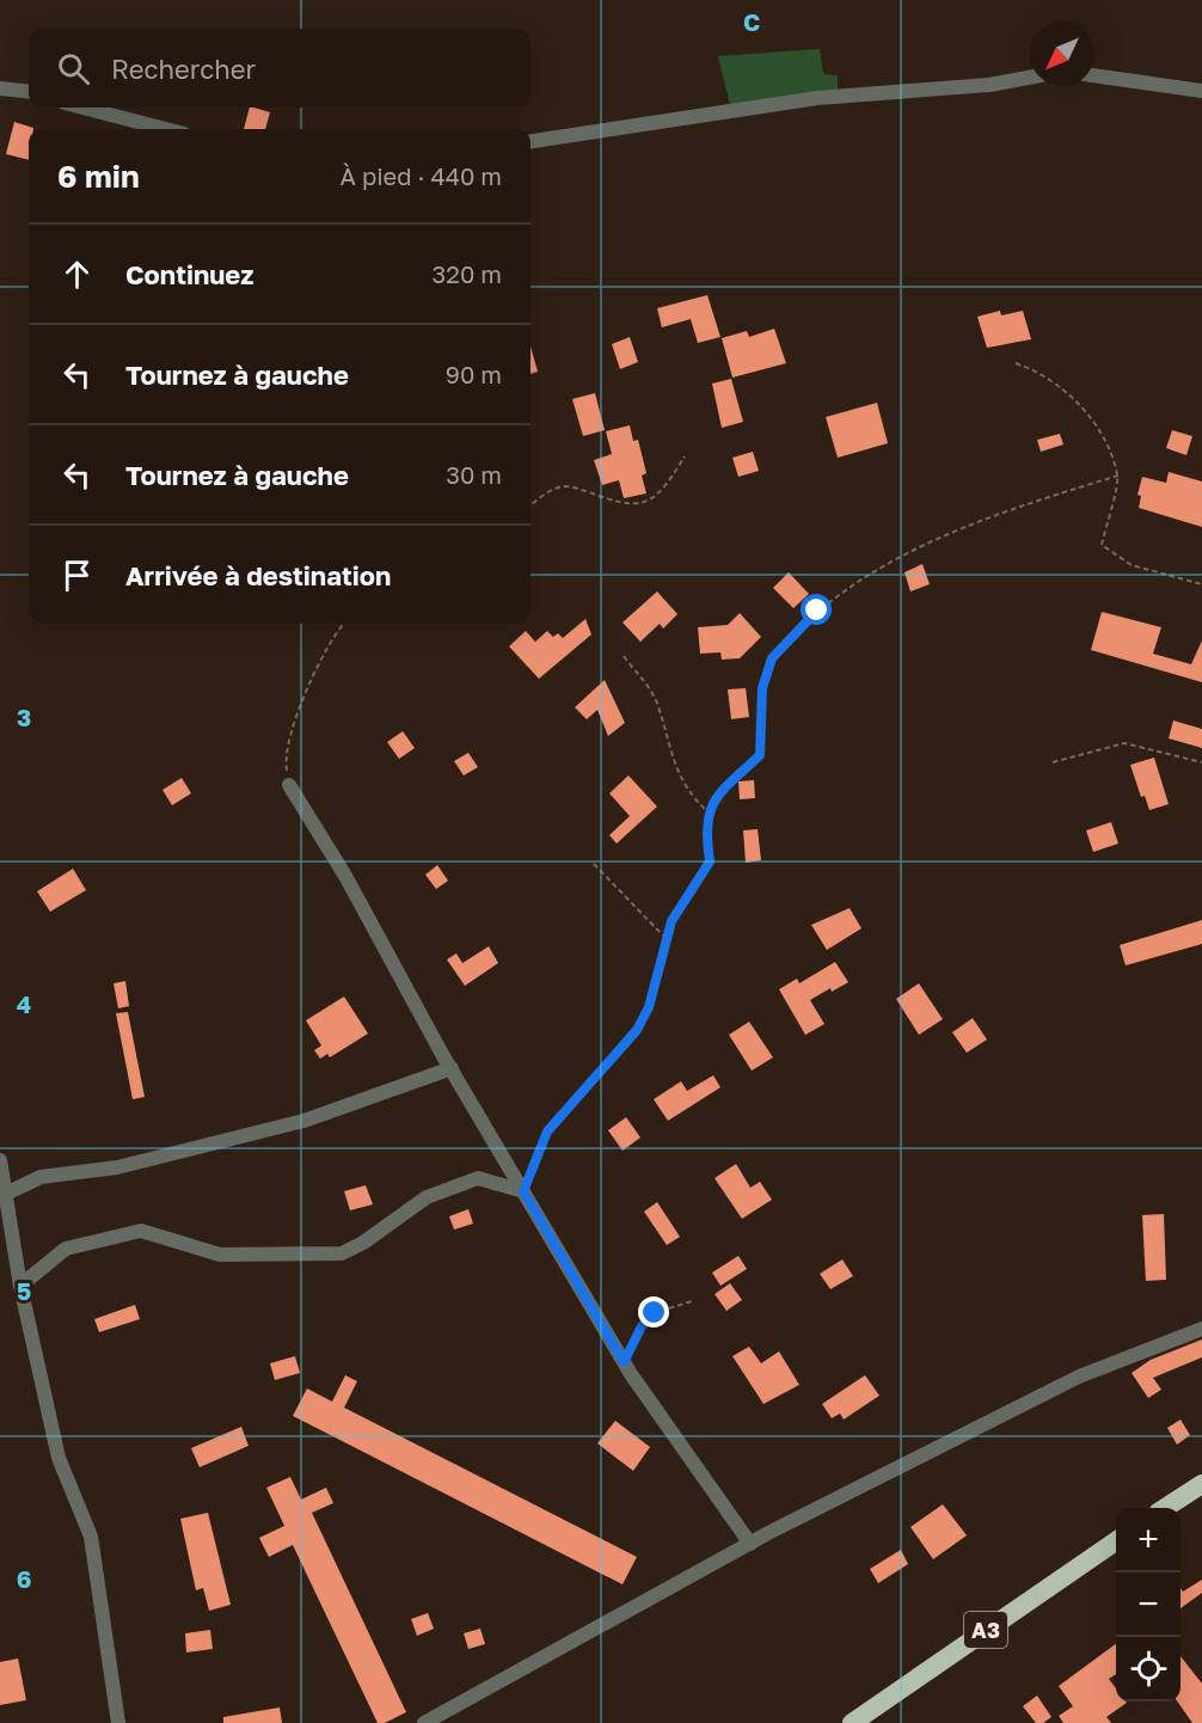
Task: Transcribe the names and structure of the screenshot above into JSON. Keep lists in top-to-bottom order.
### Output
{
  "streets": {
    "highway": ["A3"]
  },
  "north": "bottom left",
  "page": {
    "search": "Rechercher",
    "heading": ["6 min", "À pied · 440 m"],
    "list": [
      ["Continuez", "320 m"],
      ["Tournez à gauche", "90 m"],
      ["Tournez à gauche", "30 m"],
      "Arrivée à destination"
    ],
    "map_buttons": ["+", "−"]
  },
  "grid": {
    "columns": ["C"],
    "rows": [
      "3",
      "4",
      "5",
      "6"
    ]
  }
}
